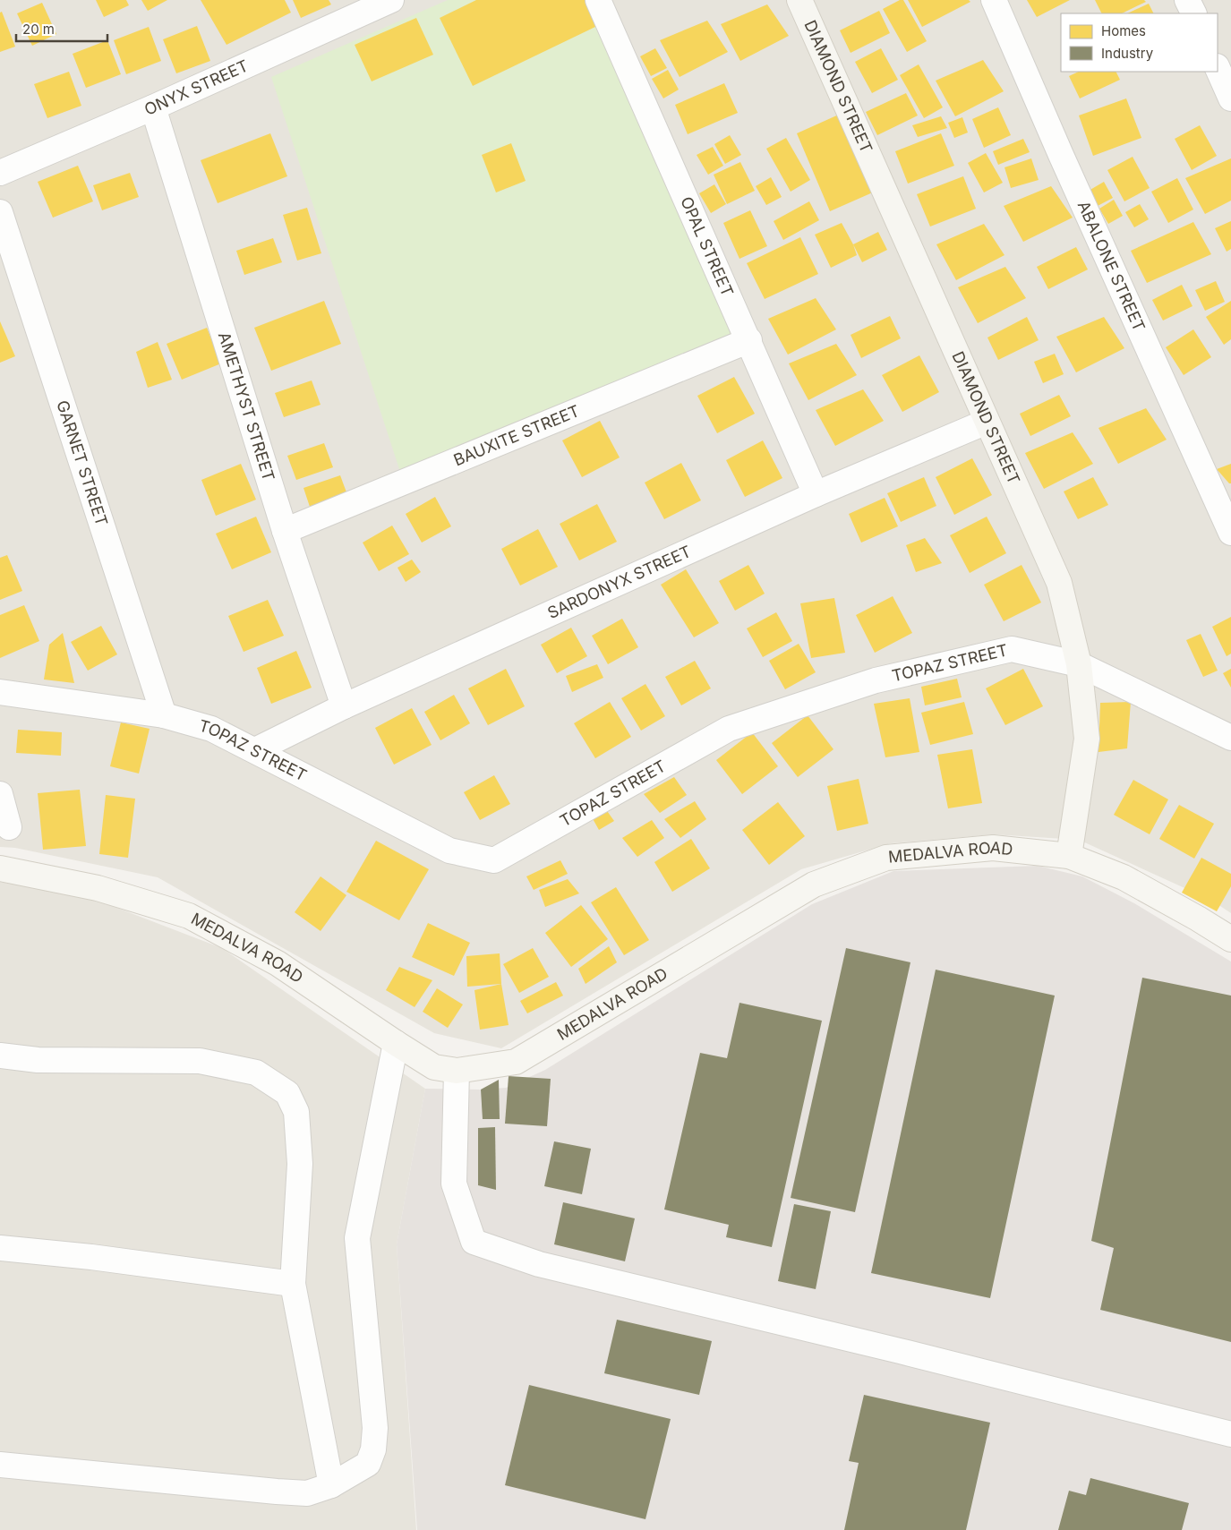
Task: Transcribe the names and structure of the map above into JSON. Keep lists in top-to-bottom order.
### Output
{
  "streets": {
    "street": [
      "DIAMOND STREET",
      "ONYX STREET",
      "OPAL STREET",
      "ABALONE STREET",
      "AMETHYST STREET",
      "BAUXITE STREET",
      "GARNET STREET",
      "SARDONYX STREET",
      "TOPAZ STREET",
      "MEDALVA ROAD"
    ]
  },
  "crossings": [
    ["DIAMOND STREET", "SARDONYX STREET"],
    ["DIAMOND STREET", "TOPAZ STREET"],
    ["DIAMOND STREET", "MEDALVA ROAD"],
    ["ONYX STREET", "AMETHYST STREET"],
    ["OPAL STREET", "BAUXITE STREET"],
    ["OPAL STREET", "SARDONYX STREET"],
    ["AMETHYST STREET", "BAUXITE STREET"],
    ["AMETHYST STREET", "SARDONYX STREET"],
    ["GARNET STREET", "TOPAZ STREET"],
    ["SARDONYX STREET", "TOPAZ STREET"]
  ],
  "legend": ["Homes", "Industry"],
  "scale_bar": "20 m"
}
